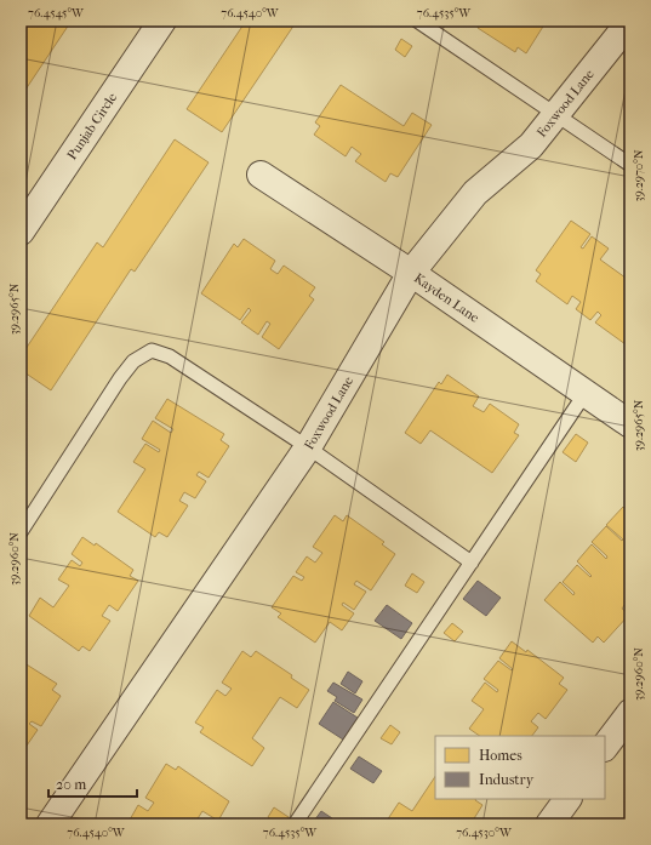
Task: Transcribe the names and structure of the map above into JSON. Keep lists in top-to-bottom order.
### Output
{
  "streets": {
    "street": ["Foxwood Lane", "Punjab Circle", "Kayden Lane"]
  },
  "crossings": [
    ["Foxwood Lane", "Kayden Lane"]
  ],
  "legend": ["Homes", "Industry"],
  "scale_bar": "20 m",
  "coordinates": [
    "76.4545°W",
    "76.4540°W",
    "76.4535°W",
    "39.2970°N",
    "39.2965°N",
    "39.2960°N",
    "76.4530°W"
  ]
}
